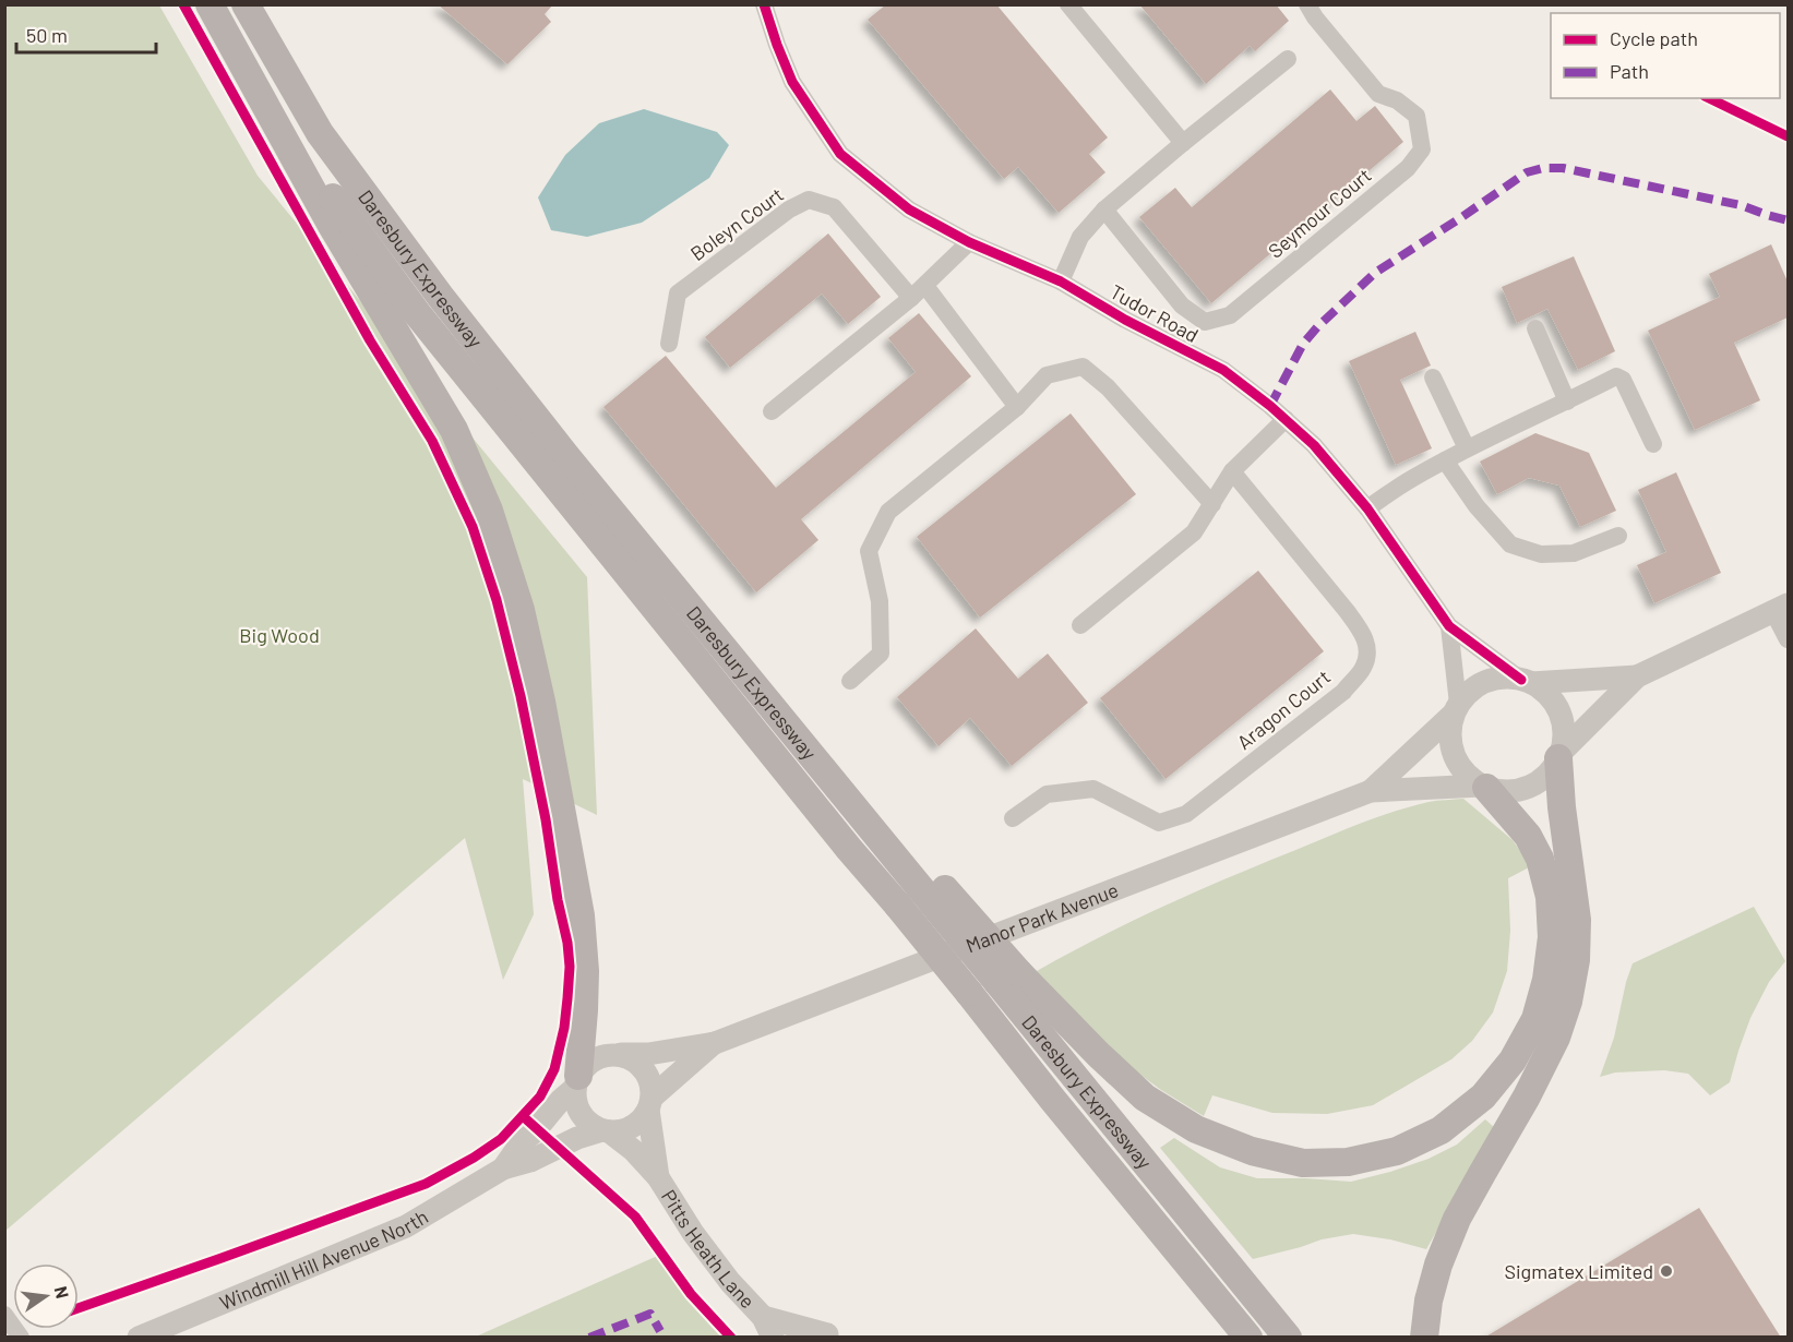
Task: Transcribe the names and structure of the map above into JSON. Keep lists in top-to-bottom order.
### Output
{
  "streets": {
    "main road": ["Daresbury Expressway"],
    "street": [
      "Seymour Court",
      "Boleyn Court",
      "Tudor Road",
      "Aragon Court",
      "Manor Park Avenue",
      "Pitts Heath Lane",
      "Windmill Hill Avenue North"
    ]
  },
  "crossings": [
    ["Tudor Road", "Manor Park Avenue"],
    ["Manor Park Avenue", "Pitts Heath Lane"],
    ["Manor Park Avenue", "Windmill Hill Avenue North"],
    ["Pitts Heath Lane", "Windmill Hill Avenue North"]
  ],
  "parks": ["Big Wood"],
  "places": ["Sigmatex Limited"],
  "legend": ["Cycle path", "Path"],
  "scale_bar": "50 m",
  "north": "right"
}
